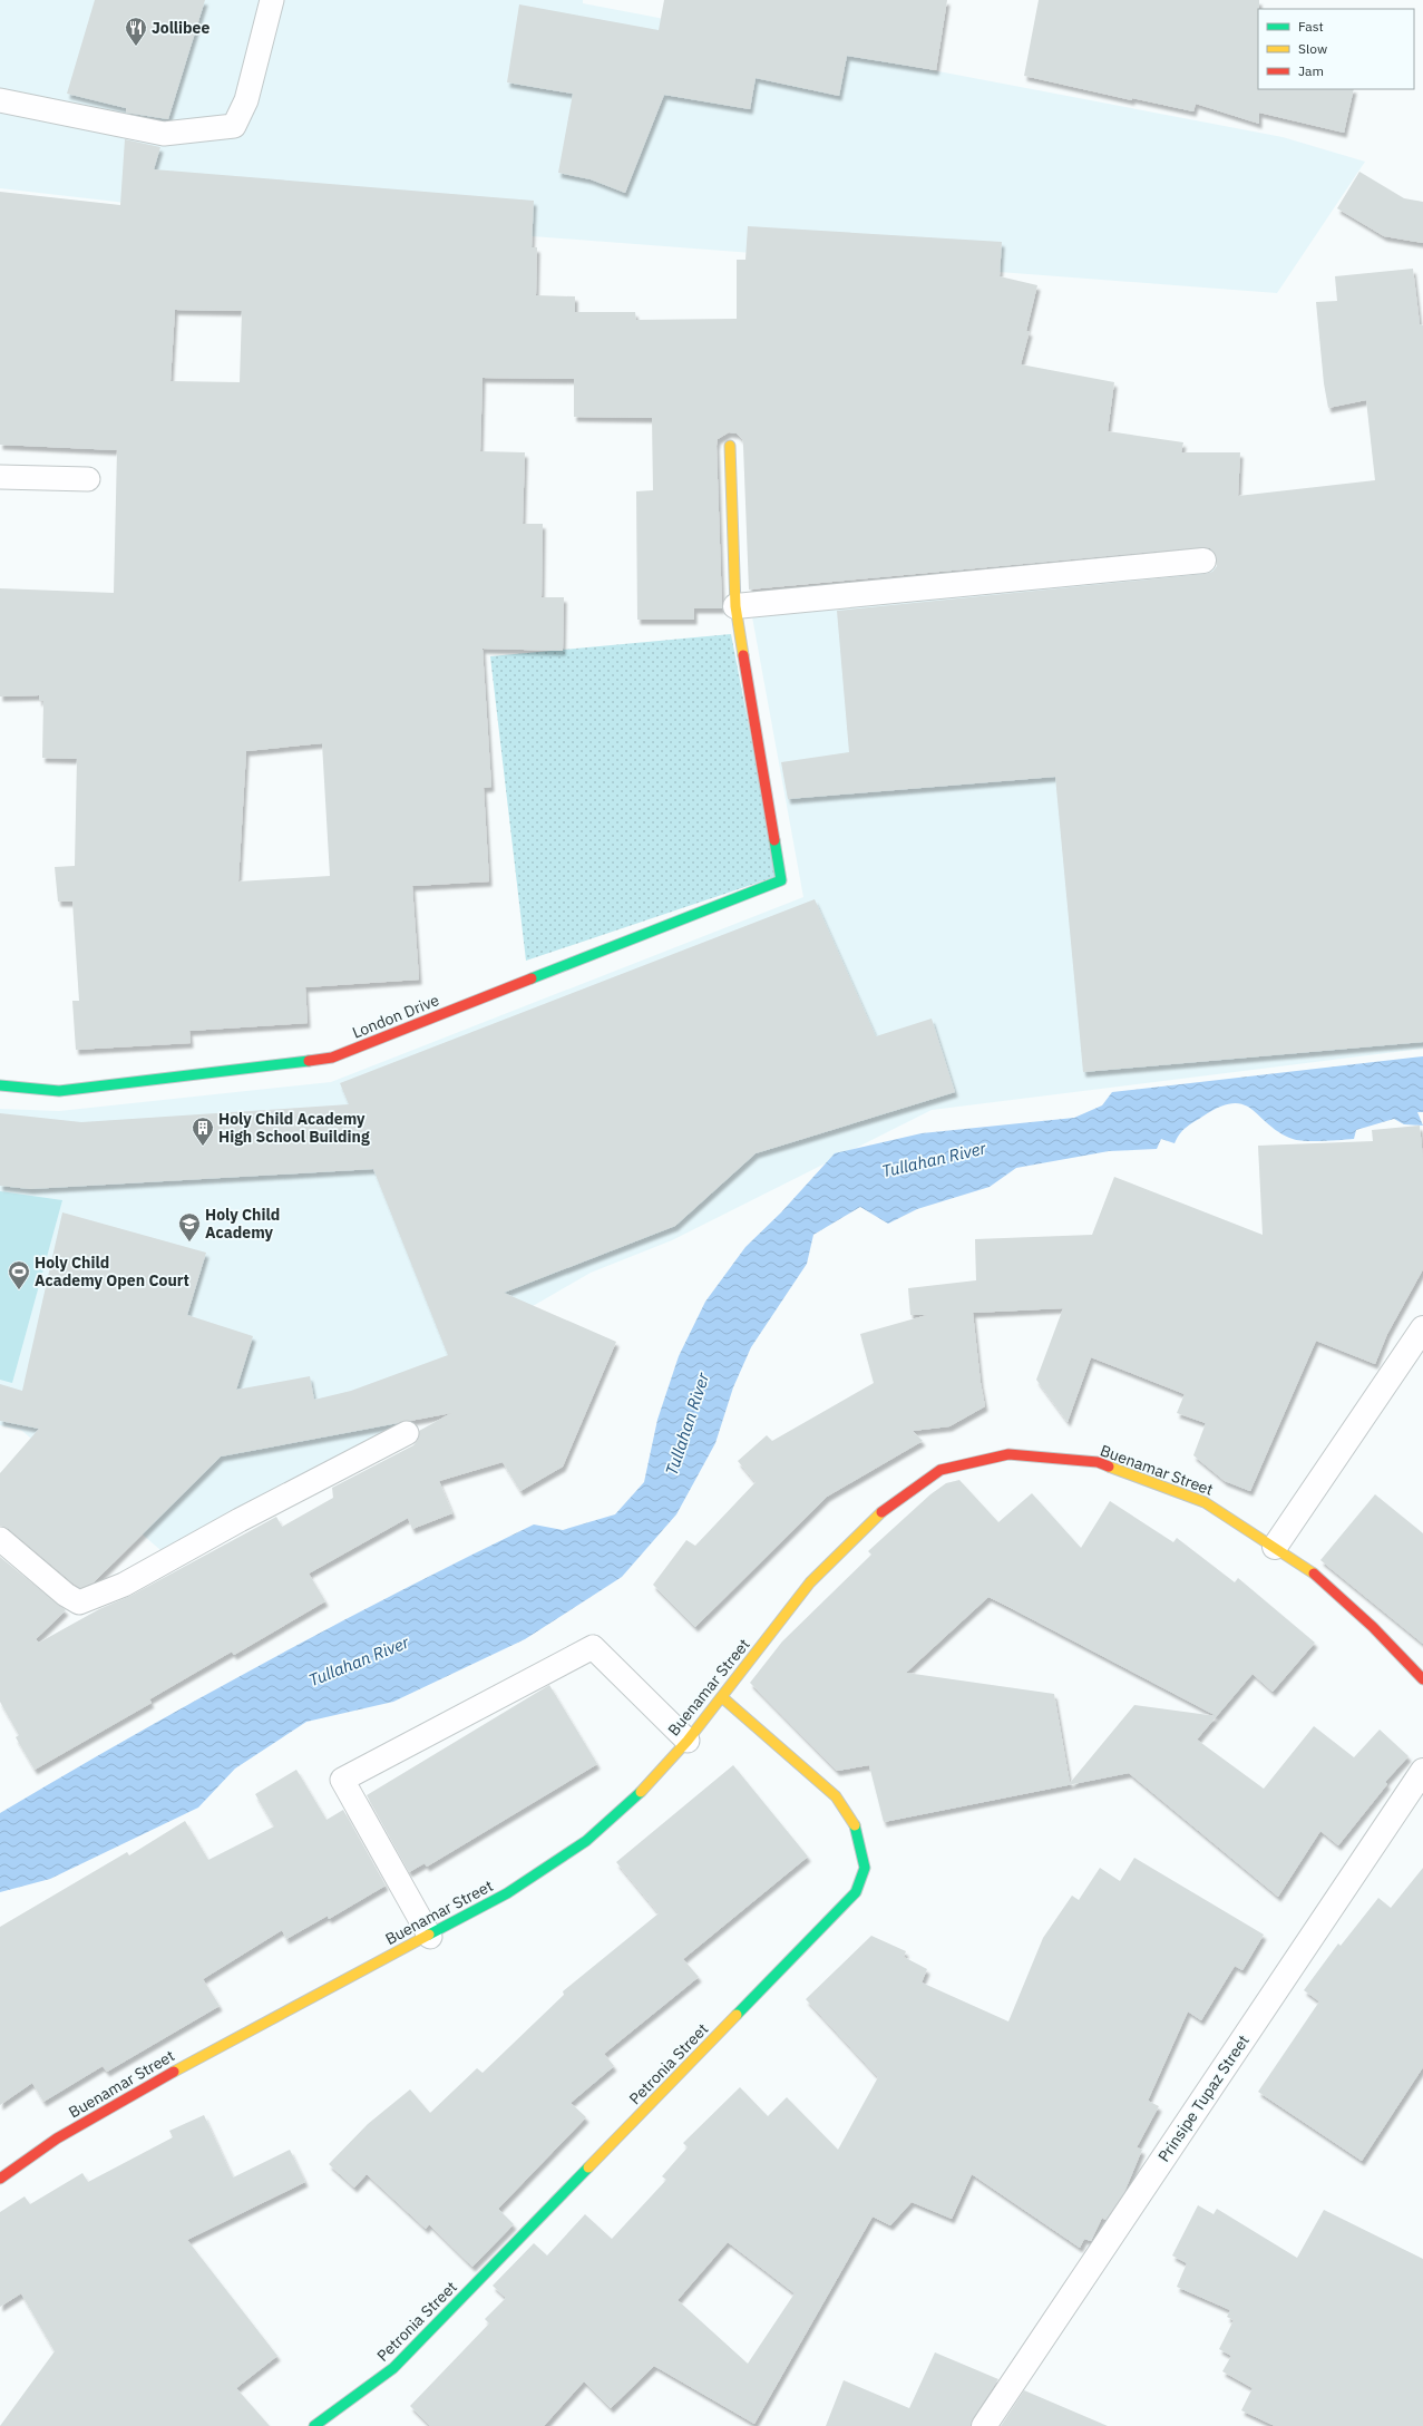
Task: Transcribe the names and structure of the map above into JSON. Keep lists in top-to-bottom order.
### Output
{
  "streets": {
    "street": [
      "London Drive",
      "Buenamar Street",
      "Petronia Street",
      "Prinsipe Tupaz Street"
    ]
  },
  "crossings": [
    ["Buenamar Street", "Petronia Street"]
  ],
  "water": ["Tullahan River"],
  "places": {
    "restaurant": ["Jollibee"],
    "building": ["Holy Child Academy High School Building"],
    "school or university": ["Holy Child Academy"],
    "sports": ["Holy Child Academy Open Court"]
  },
  "legend": ["Fast", "Slow", "Jam"]
}
